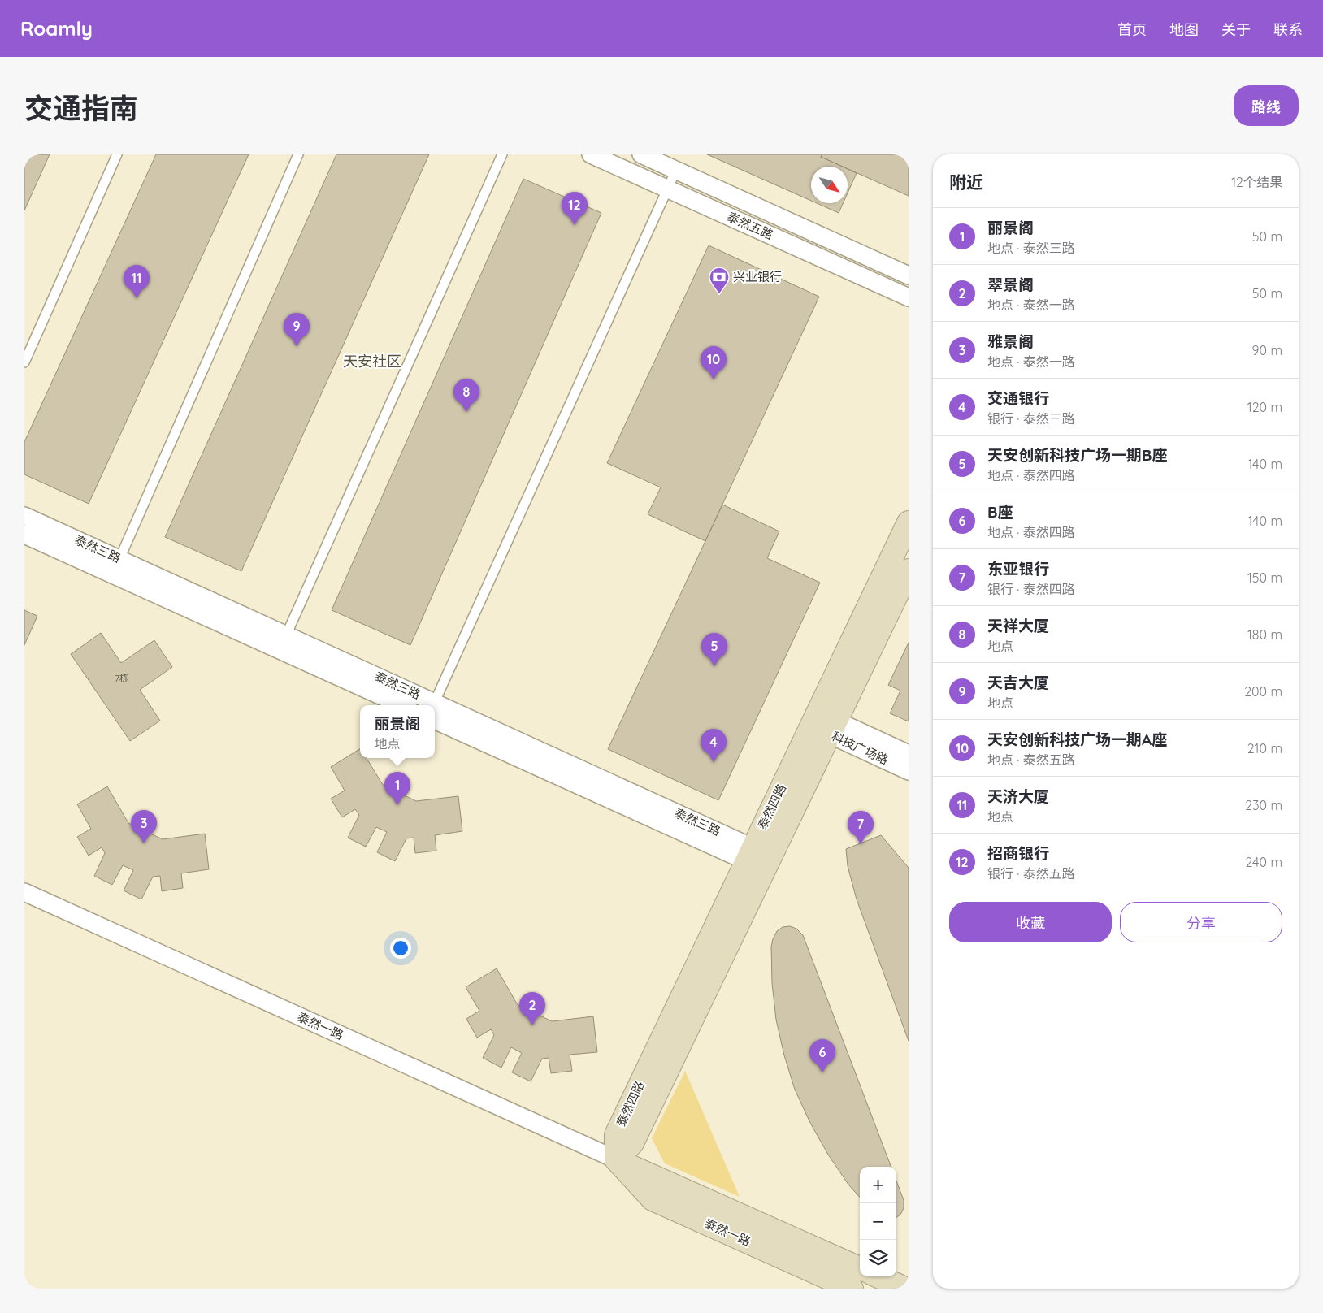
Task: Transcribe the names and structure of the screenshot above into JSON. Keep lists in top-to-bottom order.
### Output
{
  "streets": {
    "street": [
      "泰然五路",
      "泰然三路",
      "科技广场路",
      "泰然四路",
      "泰然一路"
    ]
  },
  "crossings": [
    ["泰然三路", "泰然四路"],
    ["科技广场路", "泰然四路"],
    ["泰然四路", "泰然一路"]
  ],
  "districts": ["天安社区"],
  "places": {
    "bank": ["兴业银行"]
  },
  "house_numbers": ["7栋"],
  "north": "bottom right",
  "page": {
    "header": "Roamly",
    "nav": [
      "首页",
      "地图",
      "关于",
      "联系"
    ],
    "title": "交通指南",
    "buttons": [
      "路线",
      ["收藏", "分享"]
    ],
    "heading": ["附近", "12个结果"],
    "pins": [
      "12",
      "11",
      "9",
      "10",
      "8",
      "5",
      "4",
      "1",
      "3",
      "7",
      "2",
      "6"
    ],
    "list": [
      {
        "mark": "1",
        "name": "丽景阁",
        "note": "地点 · 泰然三路",
        "value": "50 m"
      },
      {
        "mark": "2",
        "name": "翠景阁",
        "note": "地点 · 泰然一路",
        "value": "50 m"
      },
      {
        "mark": "3",
        "name": "雅景阁",
        "note": "地点 · 泰然一路",
        "value": "90 m"
      },
      {
        "mark": "4",
        "name": "交通银行",
        "note": "银行 · 泰然三路",
        "value": "120 m"
      },
      {
        "mark": "5",
        "name": "天安创新科技广场一期B座",
        "note": "地点 · 泰然四路",
        "value": "140 m"
      },
      {
        "mark": "6",
        "name": "B座",
        "note": "地点 · 泰然四路",
        "value": "140 m"
      },
      {
        "mark": "7",
        "name": "东亚银行",
        "note": "银行 · 泰然四路",
        "value": "150 m"
      },
      {
        "mark": "8",
        "name": "天祥大厦",
        "note": "地点",
        "value": "180 m"
      },
      {
        "mark": "9",
        "name": "天吉大厦",
        "note": "地点",
        "value": "200 m"
      },
      {
        "mark": "10",
        "name": "天安创新科技广场一期A座",
        "note": "地点 · 泰然五路",
        "value": "210 m"
      },
      {
        "mark": "11",
        "name": "天济大厦",
        "note": "地点",
        "value": "230 m"
      },
      {
        "mark": "12",
        "name": "招商银行",
        "note": "银行 · 泰然五路",
        "value": "240 m"
      }
    ],
    "popup": ["丽景阁", "地点"],
    "map_buttons": ["+", "−"]
  }
}
